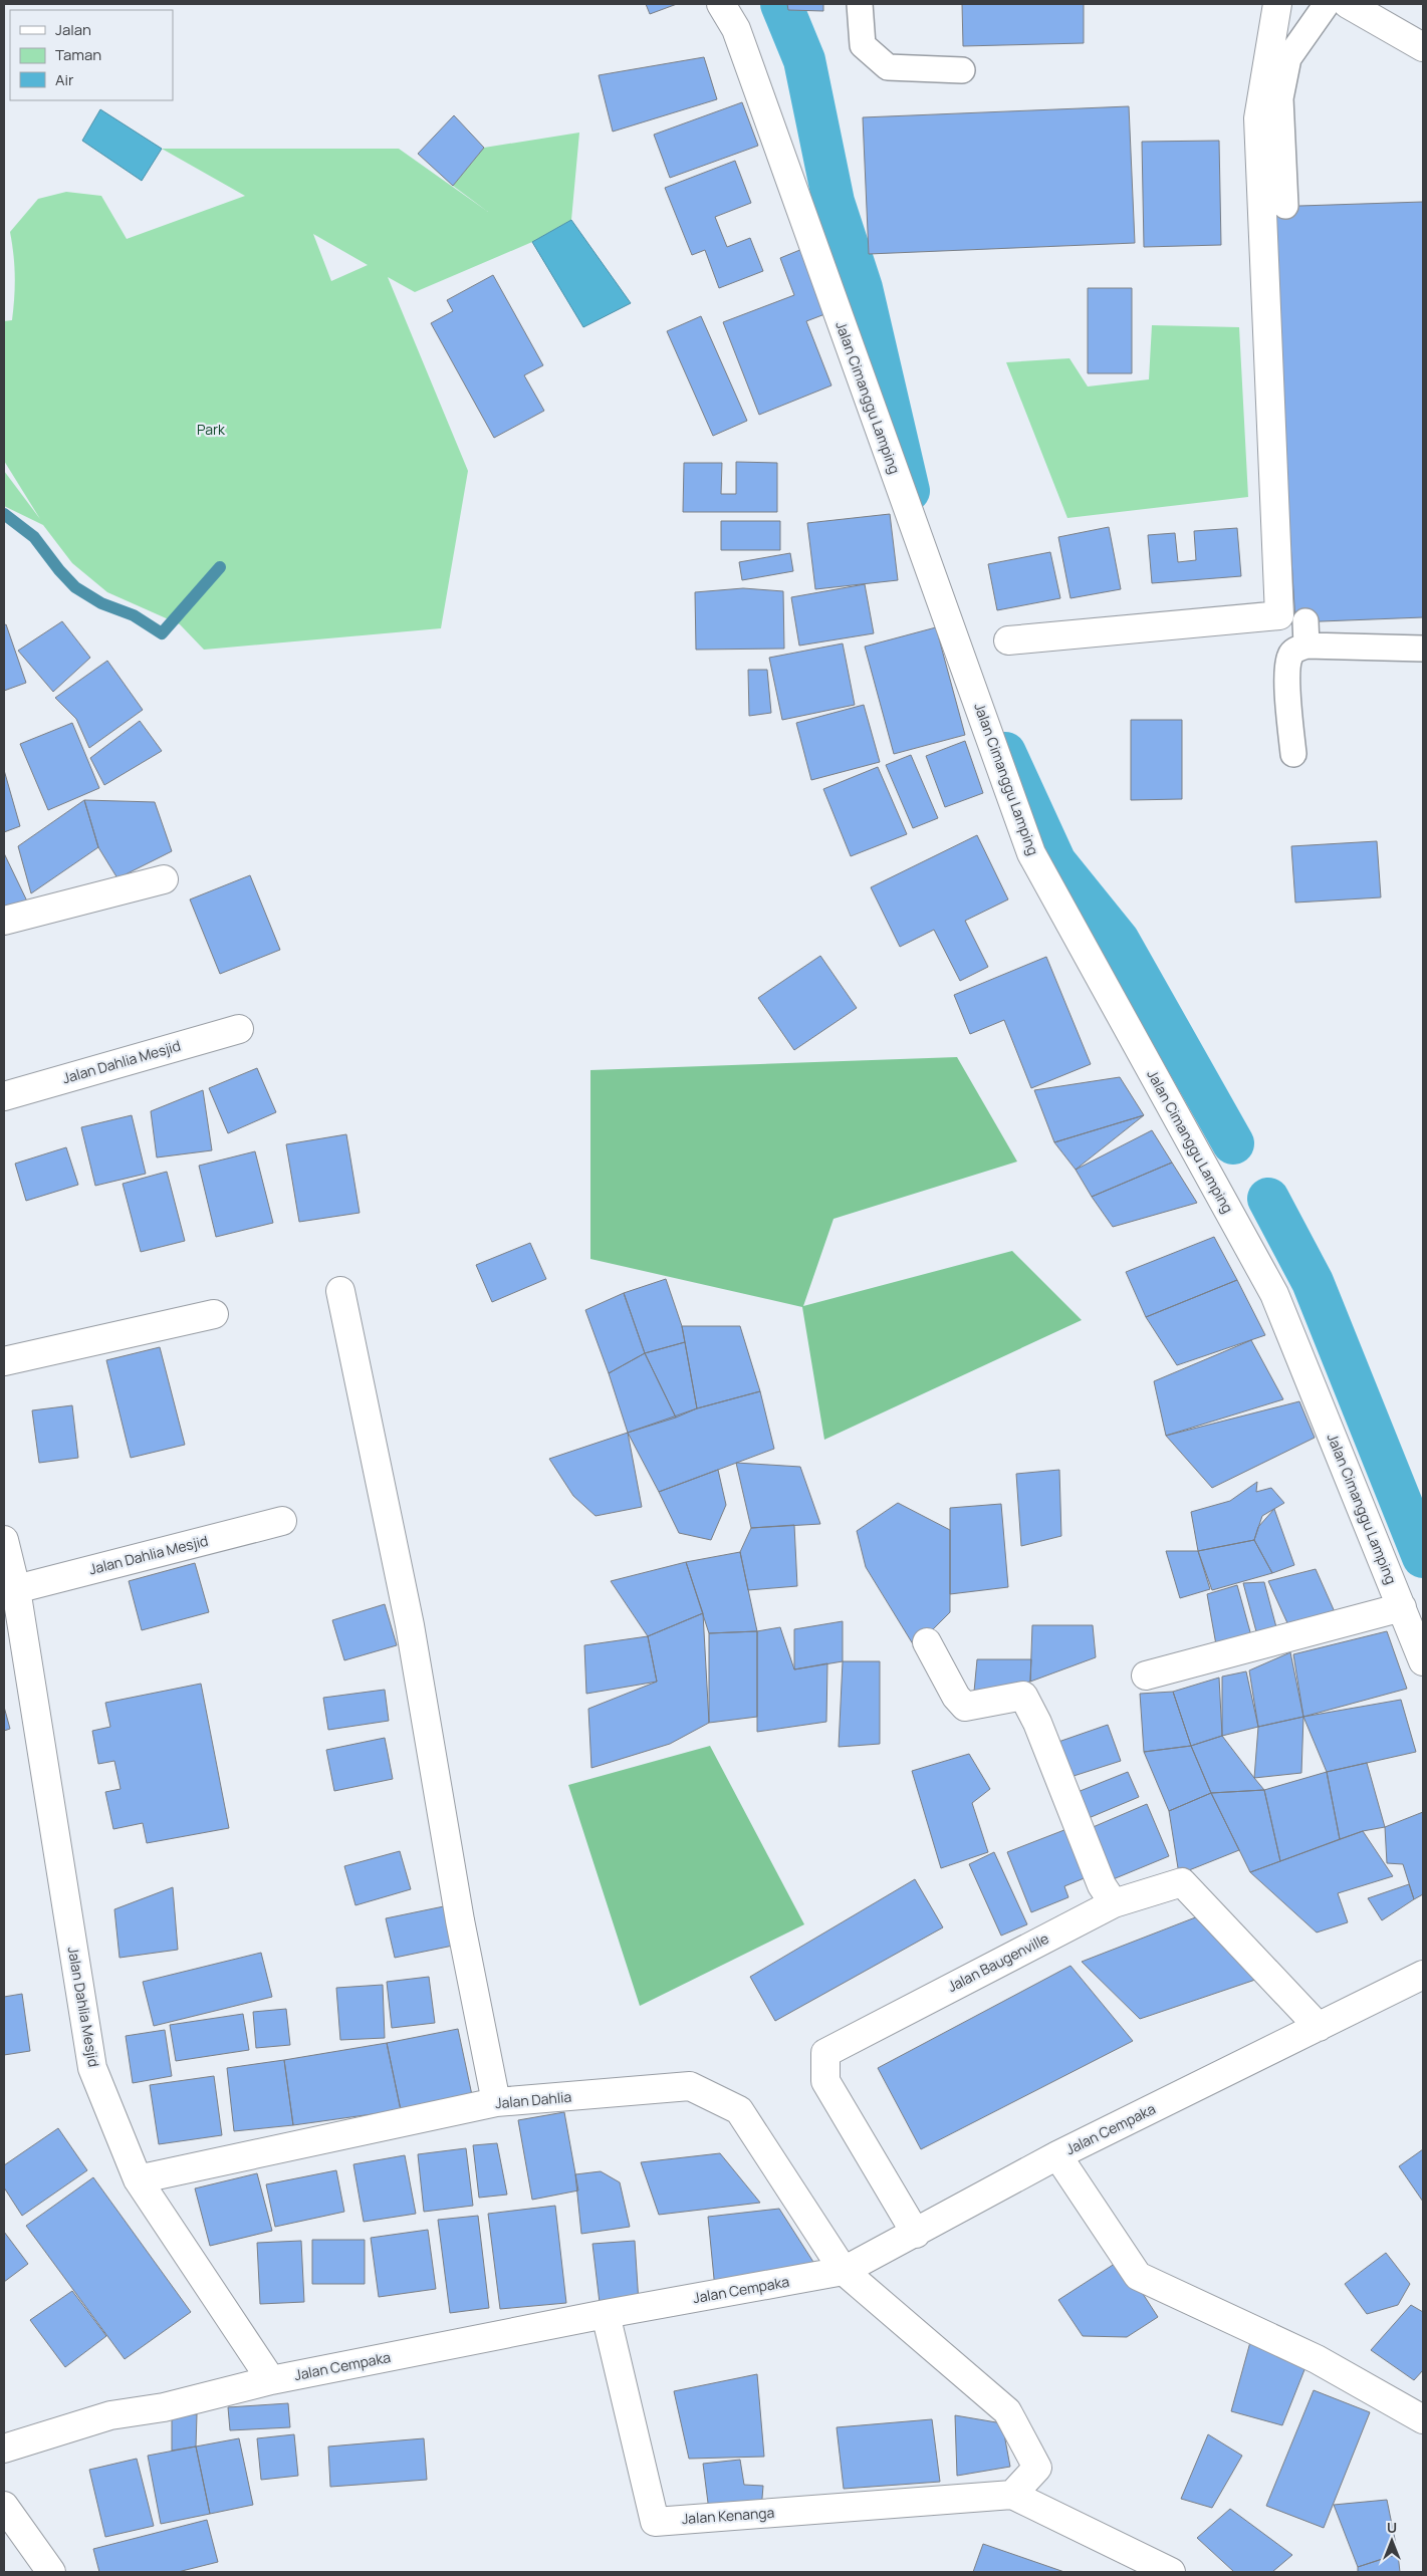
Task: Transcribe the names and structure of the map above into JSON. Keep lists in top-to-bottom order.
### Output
{
  "streets": {
    "street": [
      "Jalan Cimanggu Lamping",
      "Jalan Dahlia Mesjid",
      "Jalan Baugenville",
      "Jalan Dahlia",
      "Jalan Cempaka",
      "Jalan Kenanga"
    ]
  },
  "crossings": [
    ["Jalan Dahlia Mesjid", "Jalan Dahlia"],
    ["Jalan Dahlia Mesjid", "Jalan Cempaka"],
    ["Jalan Baugenville", "Jalan Cempaka"],
    ["Jalan Dahlia", "Jalan Cempaka"],
    ["Jalan Cempaka", "Jalan Kenanga"]
  ],
  "parks": ["Park"],
  "legend": ["Jalan", "Taman", "Air"],
  "north": "top"
}
